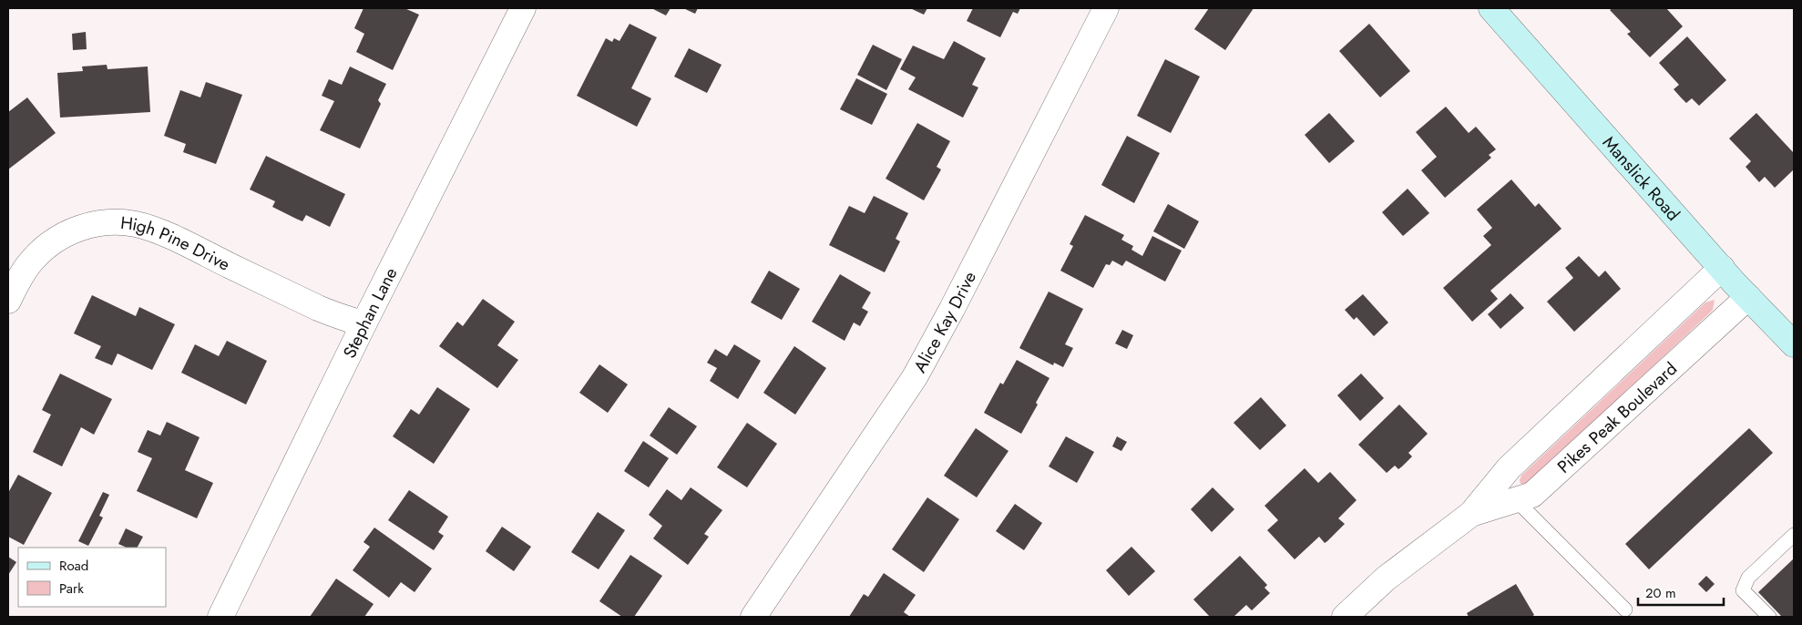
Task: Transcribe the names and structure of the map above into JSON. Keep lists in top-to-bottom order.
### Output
{
  "streets": {
    "main road": ["Manslick Road"],
    "street": [
      "High Pine Drive",
      "Stephan Lane",
      "Alice Kay Drive",
      "Pikes Peak Boulevard"
    ]
  },
  "crossings": [
    ["Manslick Road", "Pikes Peak Boulevard"],
    ["High Pine Drive", "Stephan Lane"]
  ],
  "legend": ["Road", "Park"],
  "scale_bar": "20 m"
}
